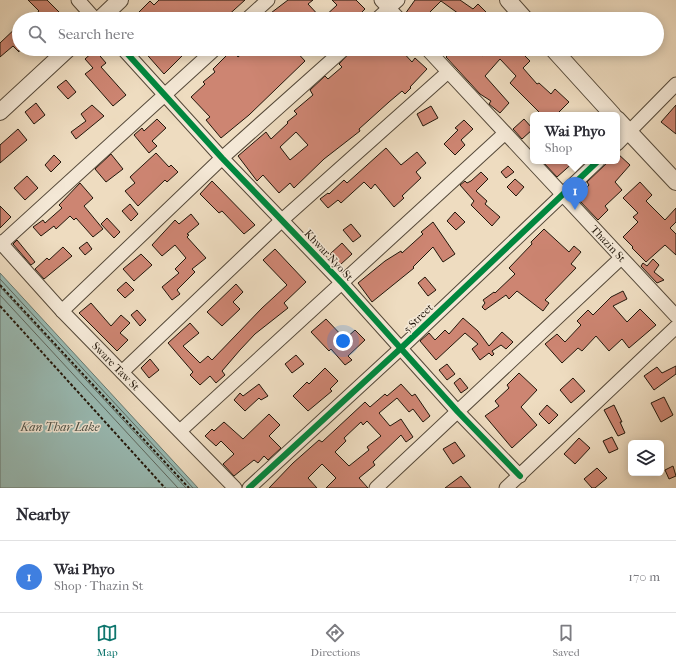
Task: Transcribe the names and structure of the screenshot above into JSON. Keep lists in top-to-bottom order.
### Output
{
  "streets": {
    "street": [
      "Thazin St",
      "Khwar Nyo St",
      "5 Street",
      "Sware Taw St"
    ]
  },
  "crossings": [
    ["Thazin St", "5 Street"],
    ["Khwar Nyo St", "5 Street"]
  ],
  "water": ["Kan Thar Lake"],
  "page": {
    "search": "Search here",
    "popup": ["Wai Phyo", "Shop"],
    "pins": "1",
    "heading": "Nearby",
    "list": [
      {
        "mark": "1",
        "name": "Wai Phyo",
        "note": "Shop · Thazin St",
        "value": "170 m"
      }
    ],
    "nav": ["Map", "Directions", "Saved"]
  }
}
